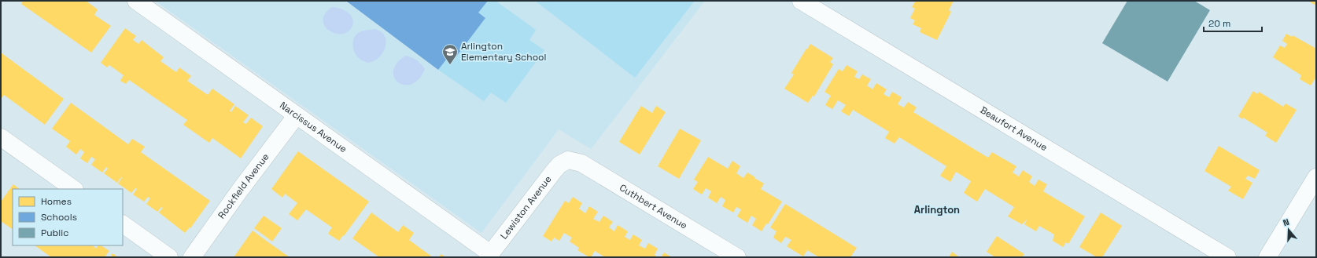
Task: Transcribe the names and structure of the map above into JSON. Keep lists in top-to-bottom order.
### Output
{
  "streets": {
    "street": [
      "Narcissus Avenue",
      "Beaufort Avenue",
      "Rockfield Avenue",
      "Cuthbert Avenue",
      "Lewiston Avenue"
    ]
  },
  "crossings": [
    ["Narcissus Avenue", "Rockfield Avenue"],
    ["Narcissus Avenue", "Lewiston Avenue"],
    ["Cuthbert Avenue", "Lewiston Avenue"]
  ],
  "districts": ["Arlington"],
  "places": {
    "school or university": ["Arlington Elementary School"]
  },
  "legend": ["Homes", "Schools", "Public"],
  "scale_bar": "20 m",
  "north": "top"
}
